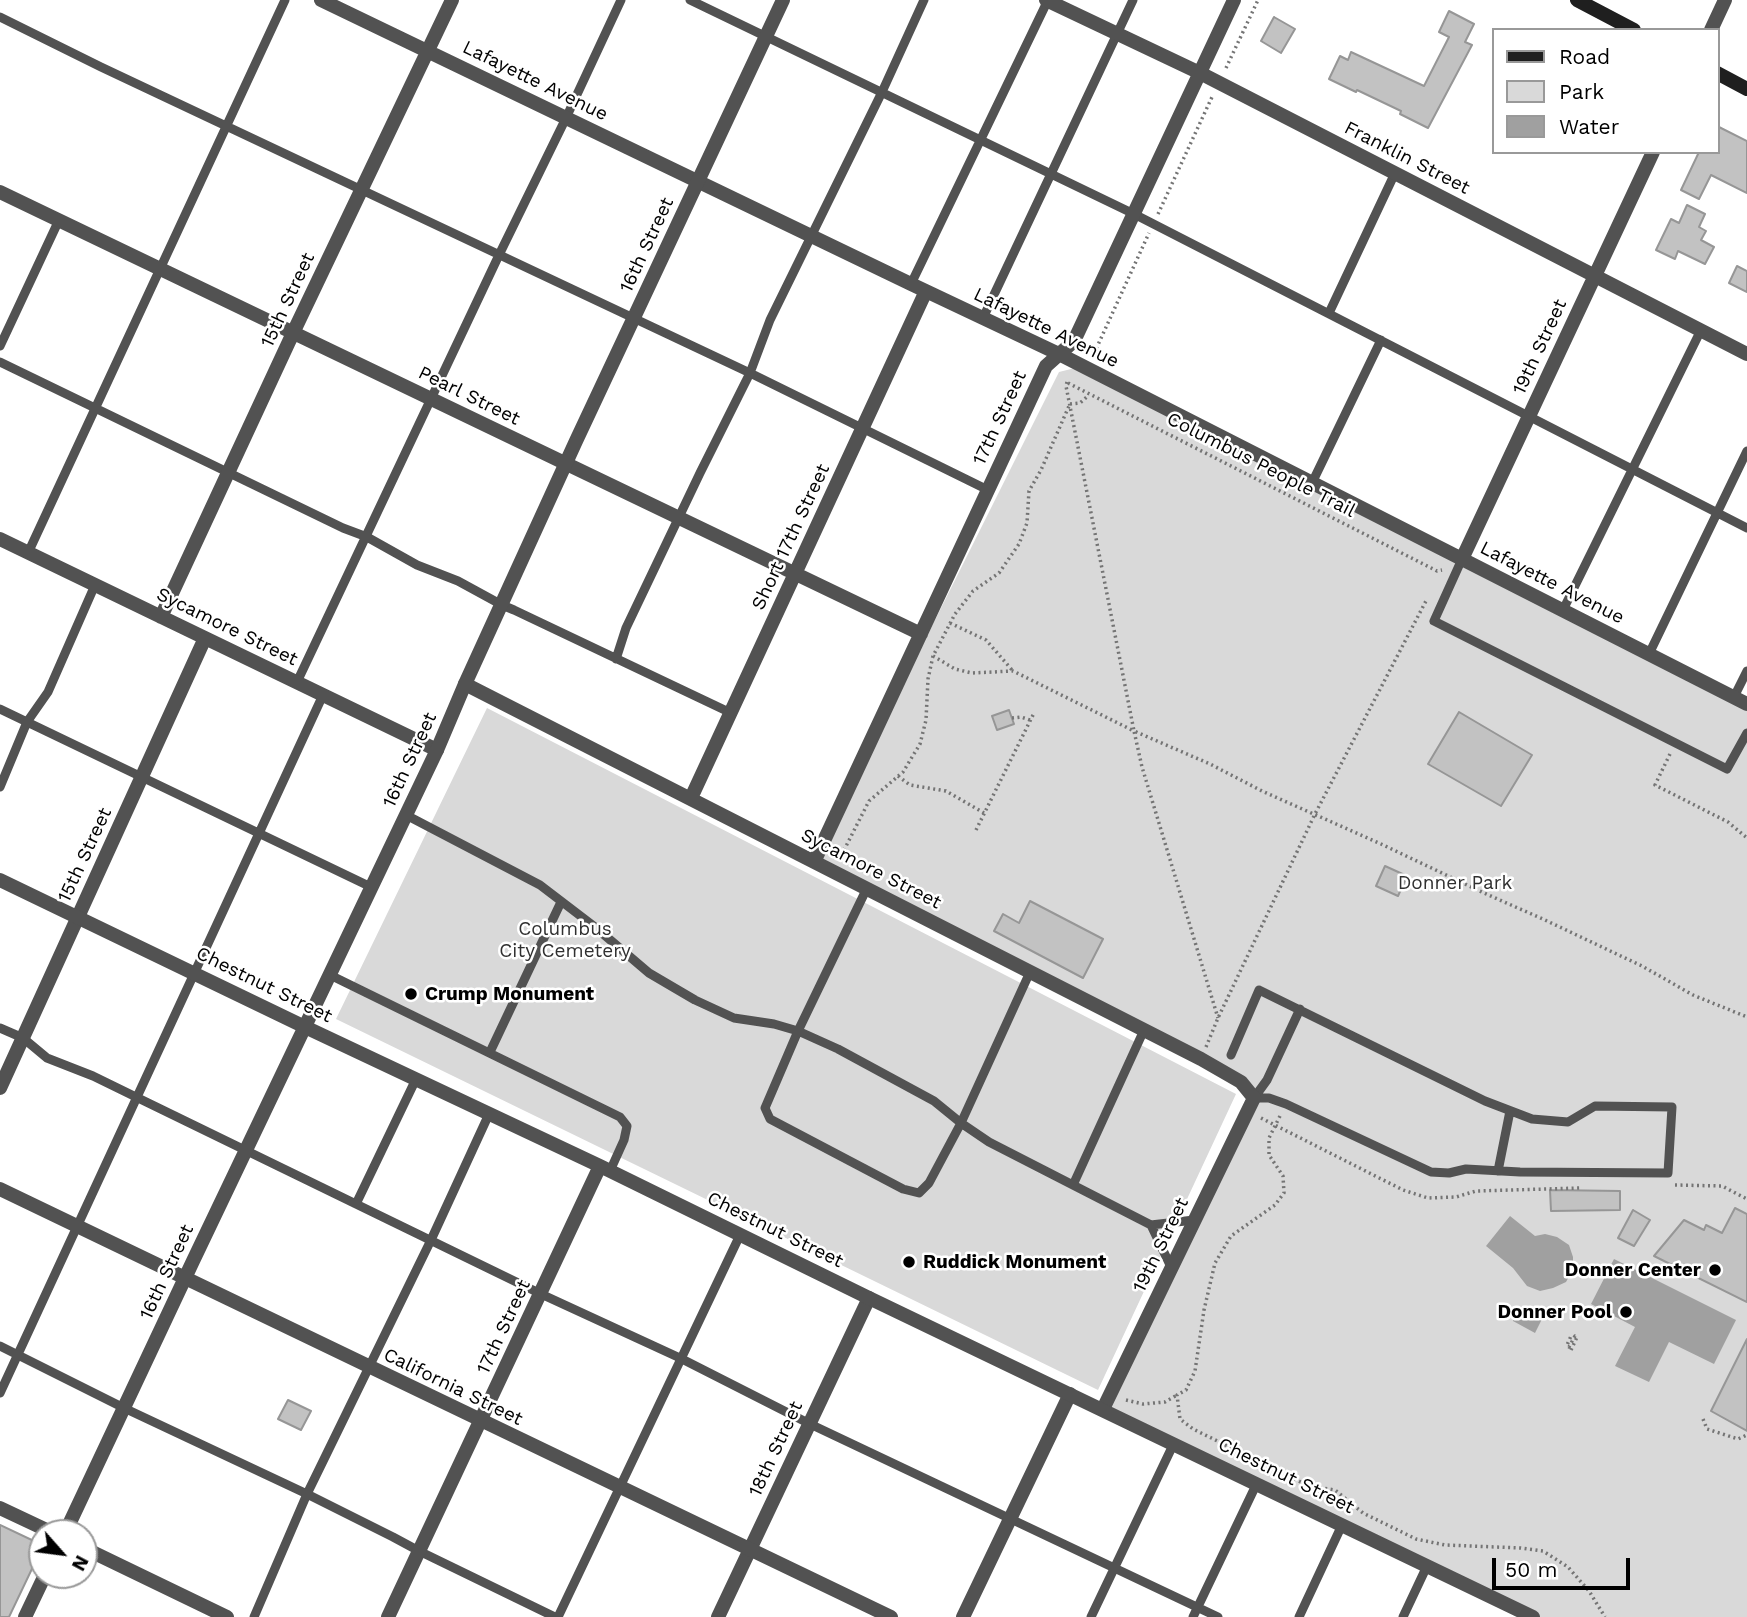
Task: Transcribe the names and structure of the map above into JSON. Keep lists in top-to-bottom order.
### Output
{
  "streets": {
    "street": [
      "Lafayette Avenue",
      "Franklin Street",
      "16th Street",
      "15th Street",
      "19th Street",
      "Pearl Street",
      "17th Street",
      "Short 17th Street",
      "Sycamore Street",
      "Chestnut Street",
      "California Street",
      "18th Street"
    ],
    "path": ["Columbus People Trail"]
  },
  "crossings": [
    ["Lafayette Avenue", "16th Street"],
    ["Lafayette Avenue", "15th Street"],
    ["Lafayette Avenue", "19th Street"],
    ["Lafayette Avenue", "17th Street"],
    ["Lafayette Avenue", "Short 17th Street"],
    ["Franklin Street", "19th Street"],
    ["Franklin Street", "17th Street"],
    ["16th Street", "Pearl Street"],
    ["16th Street", "Sycamore Street"],
    ["16th Street", "Chestnut Street"],
    ["16th Street", "California Street"],
    ["15th Street", "Pearl Street"],
    ["15th Street", "Sycamore Street"],
    ["15th Street", "Chestnut Street"],
    ["19th Street", "Sycamore Street"],
    ["19th Street", "Chestnut Street"],
    ["Pearl Street", "17th Street"],
    ["Pearl Street", "Short 17th Street"],
    ["17th Street", "Sycamore Street"],
    ["17th Street", "Chestnut Street"],
    ["17th Street", "California Street"],
    ["Short 17th Street", "Sycamore Street"],
    ["Chestnut Street", "18th Street"],
    ["California Street", "18th Street"]
  ],
  "parks": ["Donner Park", "Columbus City Cemetery"],
  "places": [
    "Crump Monument",
    "Ruddick Monument",
    "Donner Center",
    "Donner Pool"
  ],
  "legend": ["Road", "Park", "Water"],
  "scale_bar": "50 m",
  "north": "bottom right"
}
